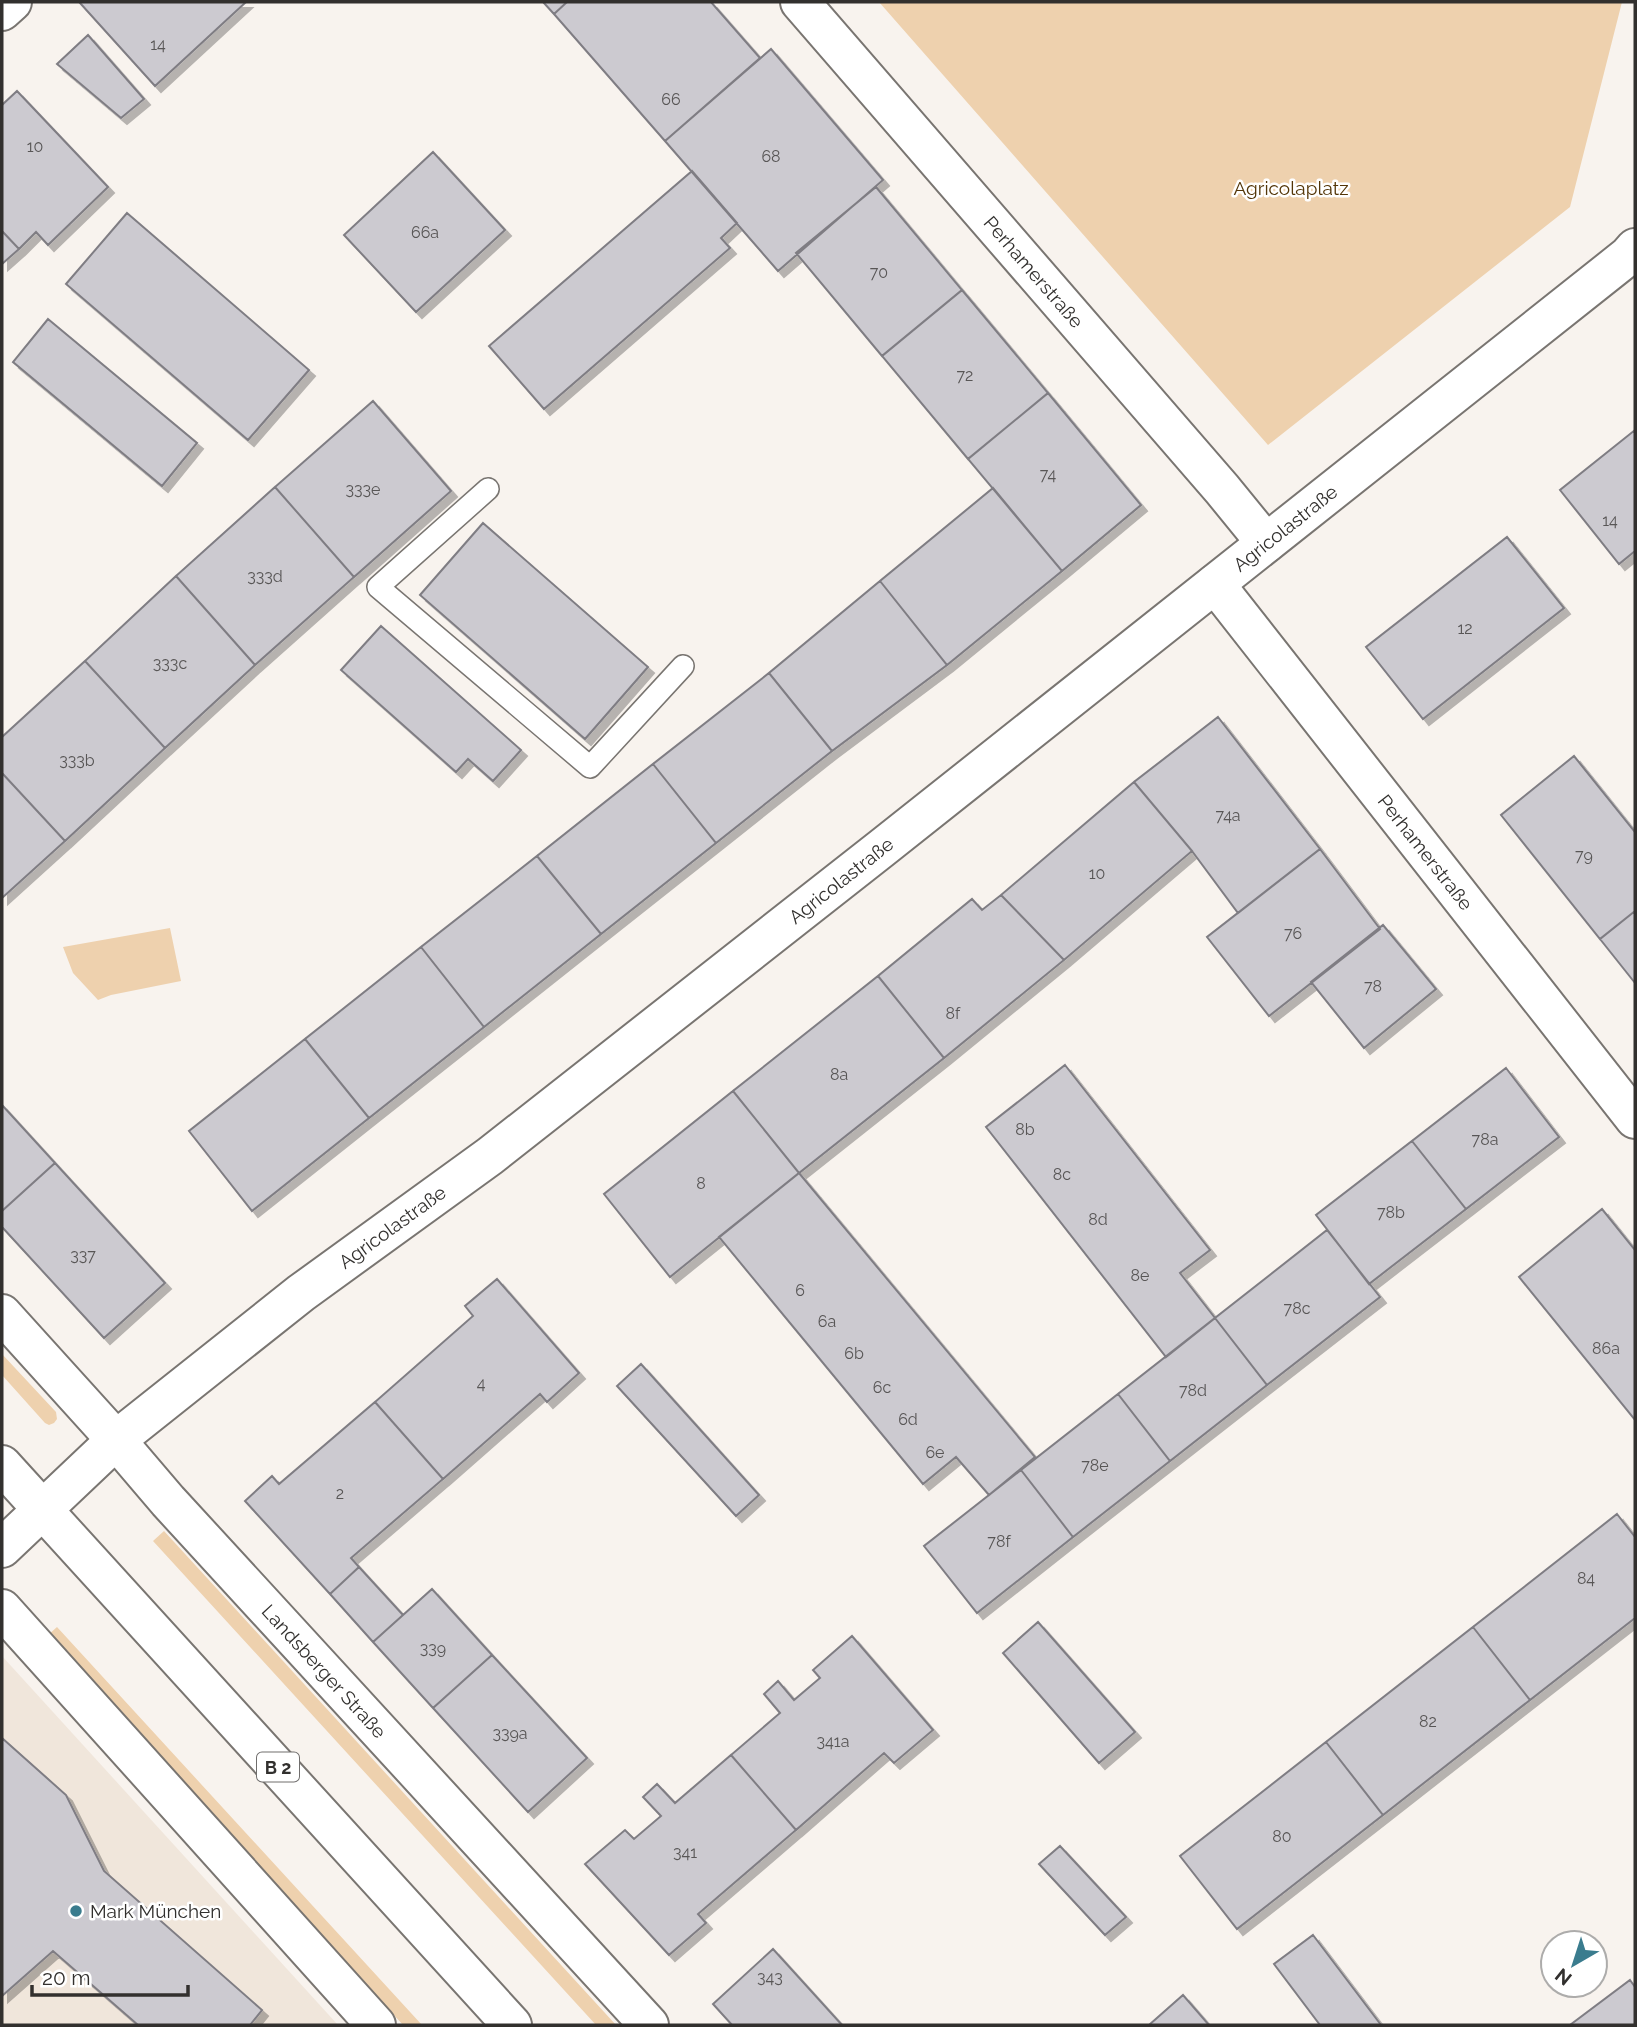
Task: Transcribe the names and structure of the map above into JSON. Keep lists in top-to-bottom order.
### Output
{
  "streets": {
    "street": [
      "Perhamerstraße",
      "Agricolastraße",
      "Landsberger Straße",
      "B 2"
    ]
  },
  "crossings": [
    ["Perhamerstraße", "Agricolastraße"],
    ["Agricolastraße", "Landsberger Straße"],
    ["Agricolastraße", "B 2"]
  ],
  "parks": ["Agricolaplatz"],
  "places": ["Mark München"],
  "house_numbers": [
    "14",
    "66",
    "10",
    "68",
    "66a",
    "70",
    "72",
    "74",
    "333e",
    "14",
    "333d",
    "12",
    "333c",
    "333b",
    "74a",
    "79",
    "10",
    "76",
    "78",
    "8f",
    "8a",
    "8b",
    "78a",
    "8c",
    "8",
    "78b",
    "8d",
    "337",
    "8e",
    "6",
    "78c",
    "6a",
    "86a",
    "6b",
    "4",
    "6c",
    "78d",
    "6d",
    "6e",
    "78e",
    "2",
    "78f",
    "84",
    "339",
    "82",
    "339a",
    "341a",
    "80",
    "341",
    "343"
  ],
  "scale_bar": "20 m",
  "north": "bottom left"
}
